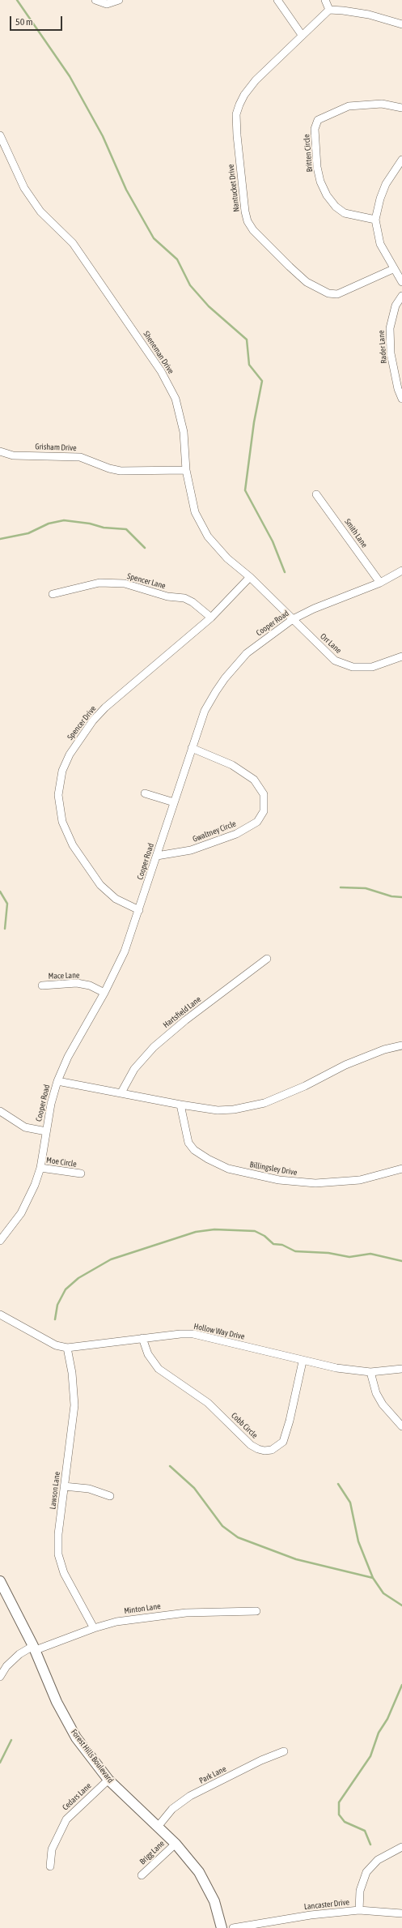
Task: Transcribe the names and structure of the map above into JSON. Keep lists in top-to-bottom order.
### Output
{
  "streets": {
    "main road": ["Forest Hills Boulevard"],
    "street": [
      "Britten Circle",
      "Nantucket Drive",
      "Rader Lane",
      "Sheneman Drive",
      "Grisham Drive",
      "Smith Lane",
      "Spencer Lane",
      "Cooper Road",
      "Orr Lane",
      "Spencer Drive",
      "Gwaltney Circle",
      "Mace Lane",
      "Hartsfield Lane",
      "Moe Circle",
      "Billingsley Drive",
      "Hollow Way Drive",
      "Cobb Circle",
      "Lawson Lane",
      "Minton Lane",
      "Park Lane",
      "Cedars Lane",
      "Brigg Lane",
      "Lancaster Drive"
    ]
  },
  "crossings": [
    ["Sheneman Drive", "Grisham Drive"],
    ["Sheneman Drive", "Cooper Road"],
    ["Sheneman Drive", "Orr Lane"],
    ["Sheneman Drive", "Spencer Drive"],
    ["Smith Lane", "Cooper Road"],
    ["Spencer Lane", "Spencer Drive"],
    ["Cooper Road", "Orr Lane"],
    ["Cooper Road", "Spencer Drive"],
    ["Cooper Road", "Gwaltney Circle"],
    ["Cooper Road", "Mace Lane"],
    ["Cooper Road", "Moe Circle"],
    ["Hollow Way Drive", "Cobb Circle"],
    ["Hollow Way Drive", "Lawson Lane"],
    ["Lawson Lane", "Minton Lane"],
    ["Minton Lane", "Forest Hills Boulevard"],
    ["Forest Hills Boulevard", "Park Lane"],
    ["Forest Hills Boulevard", "Cedars Lane"],
    ["Forest Hills Boulevard", "Brigg Lane"]
  ],
  "scale_bar": "50 m"
}
